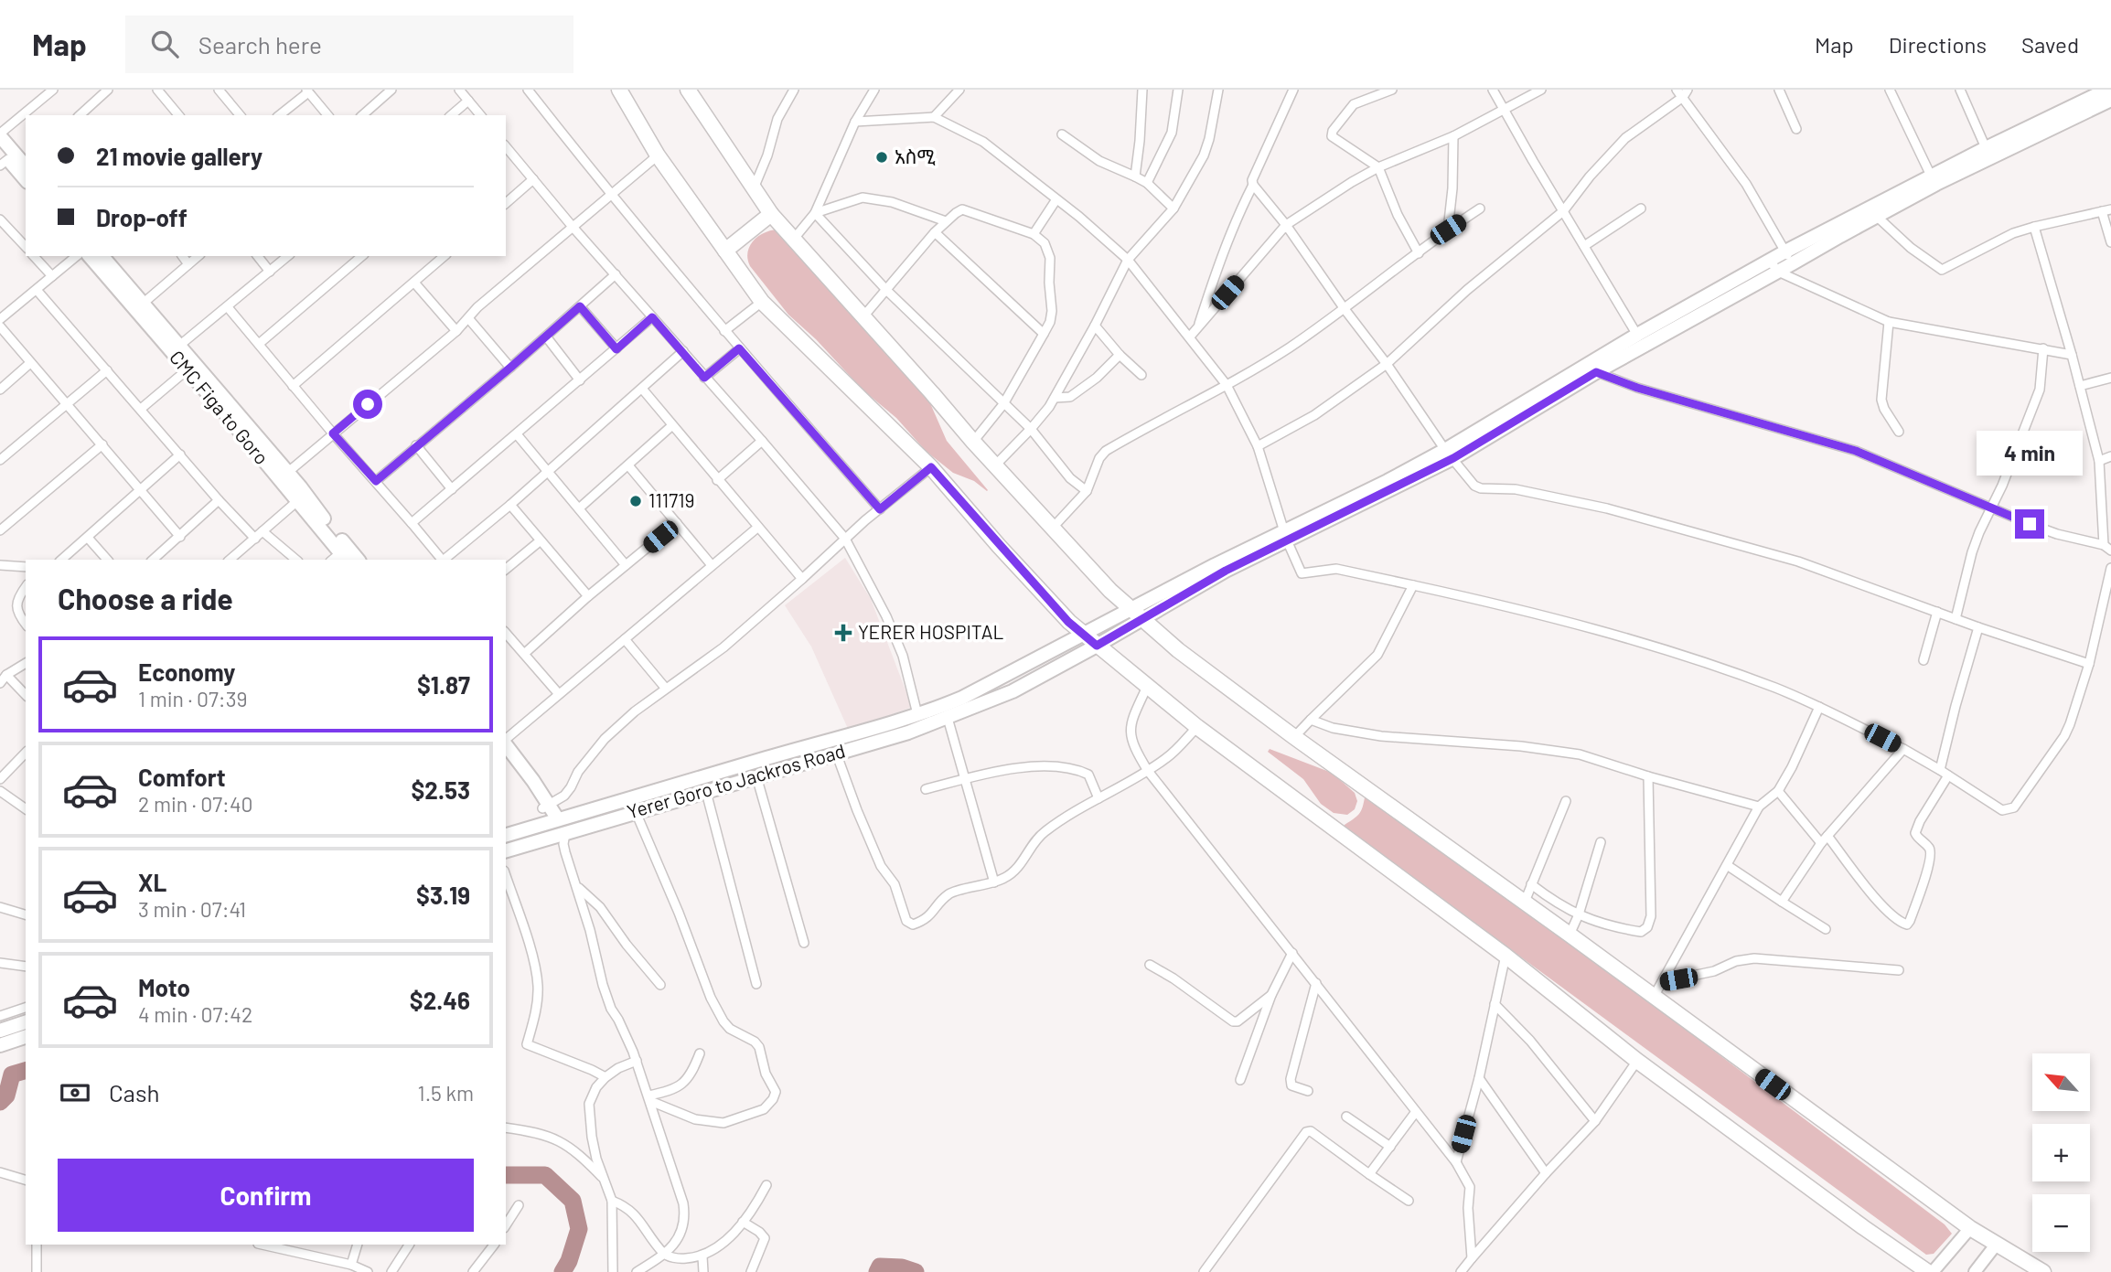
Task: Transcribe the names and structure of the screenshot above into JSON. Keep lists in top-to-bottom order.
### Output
{
  "streets": {
    "main road": ["CMC Figa to Goro", "Yerer Goro to Jackros Road"]
  },
  "places": {
    "other": ["አስሚ", "111719"],
    "health": ["YERER HOSPITAL"]
  },
  "north": "top left",
  "page": {
    "header": "Map",
    "search": "Search here",
    "nav": ["Map", "Directions", "Saved"],
    "banner": ["21 movie gallery", "Drop-off"],
    "bubble": "4 min",
    "heading": "Choose a ride",
    "list": [
      {
        "name": "Economy",
        "note": "1 min · 07:39",
        "value": "$1.87"
      },
      {
        "name": "Comfort",
        "note": "2 min · 07:40",
        "value": "$2.53"
      },
      {
        "name": "XL",
        "note": "3 min · 07:41",
        "value": "$3.19"
      },
      {
        "name": "Moto",
        "note": "4 min · 07:42",
        "value": "$2.46"
      }
    ],
    "map_buttons": ["+", "−"],
    "pay": ["Cash", "1.5 km"],
    "buttons": "Confirm"
  }
}
